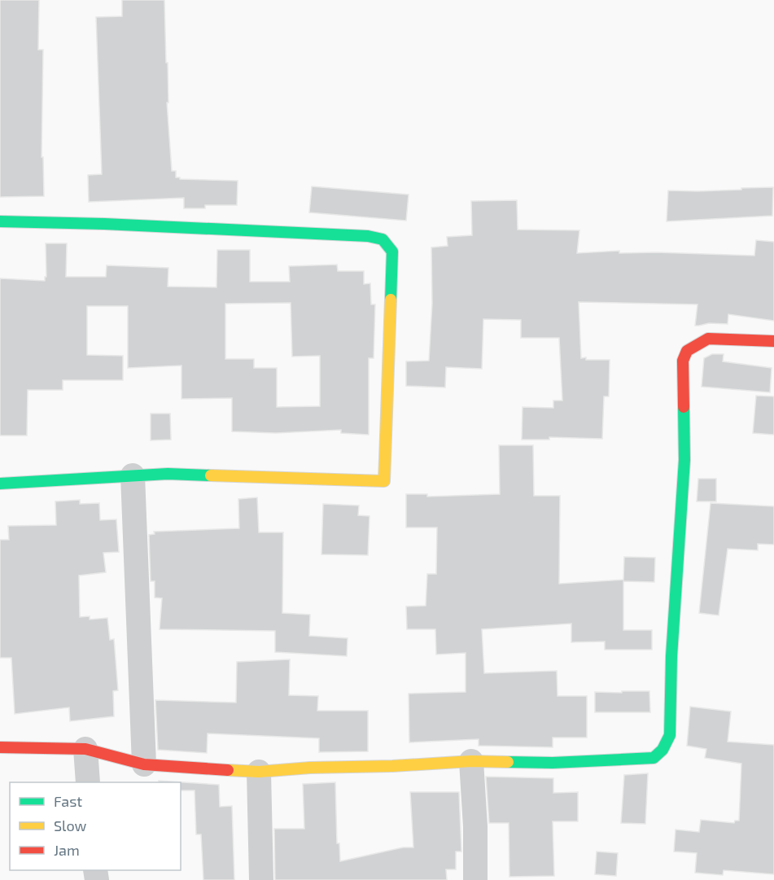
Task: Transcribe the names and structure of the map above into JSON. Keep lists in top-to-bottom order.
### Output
{
  "legend": ["Fast", "Slow", "Jam"]
}
